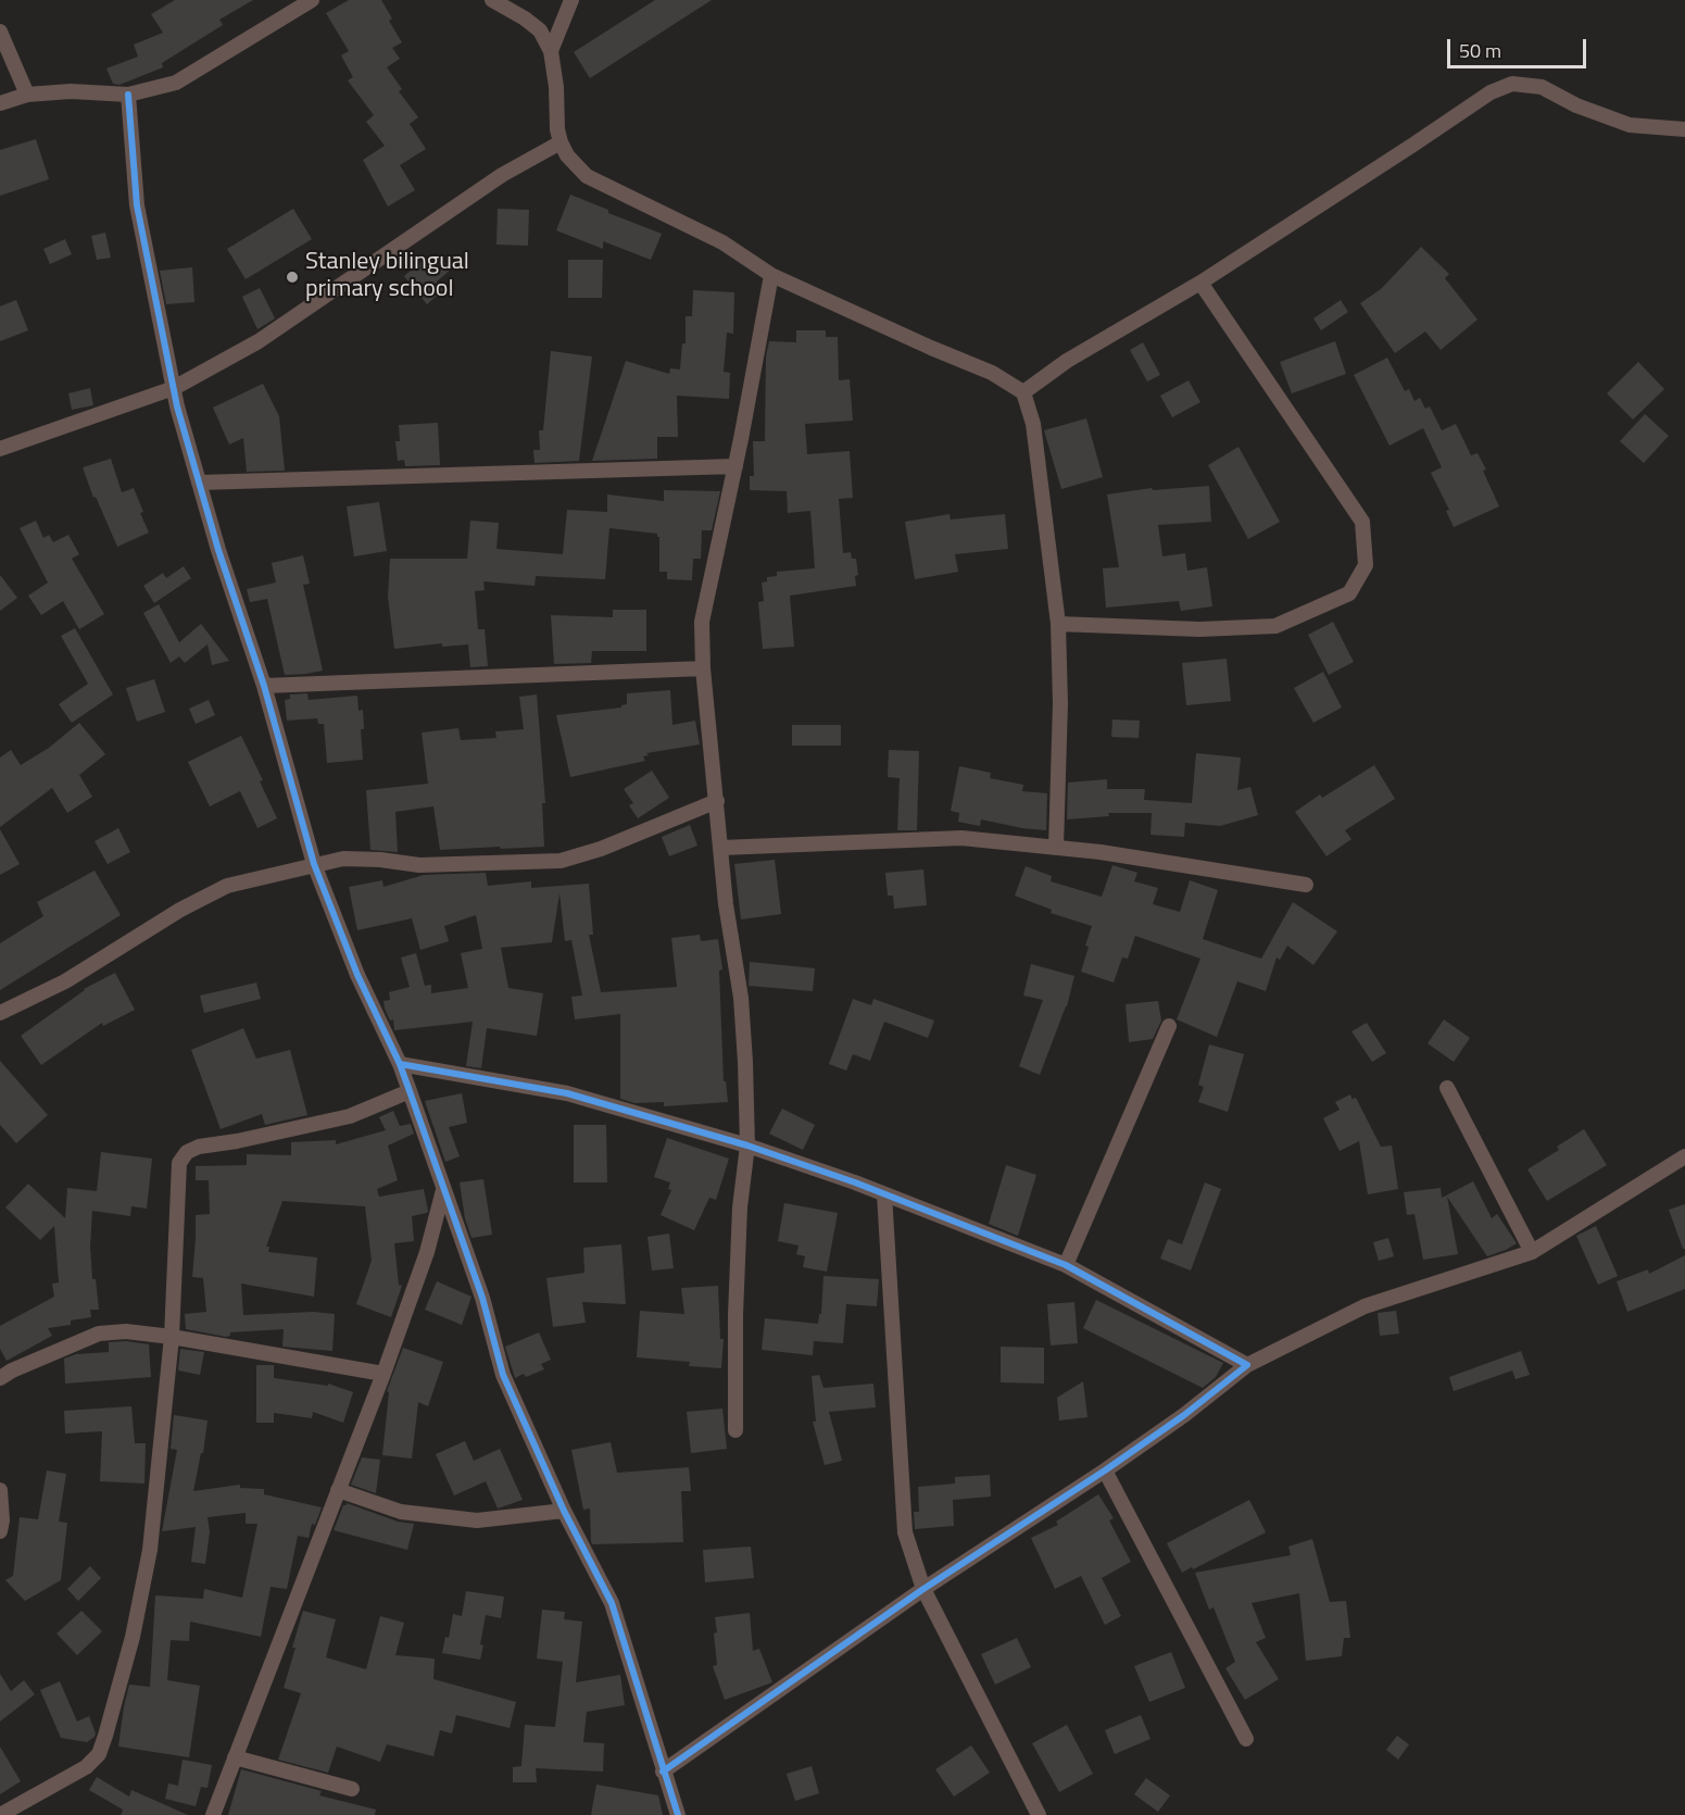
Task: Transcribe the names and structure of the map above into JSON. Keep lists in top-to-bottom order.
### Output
{
  "places": ["Stanley bilingual primary school"],
  "scale_bar": "50 m"
}
